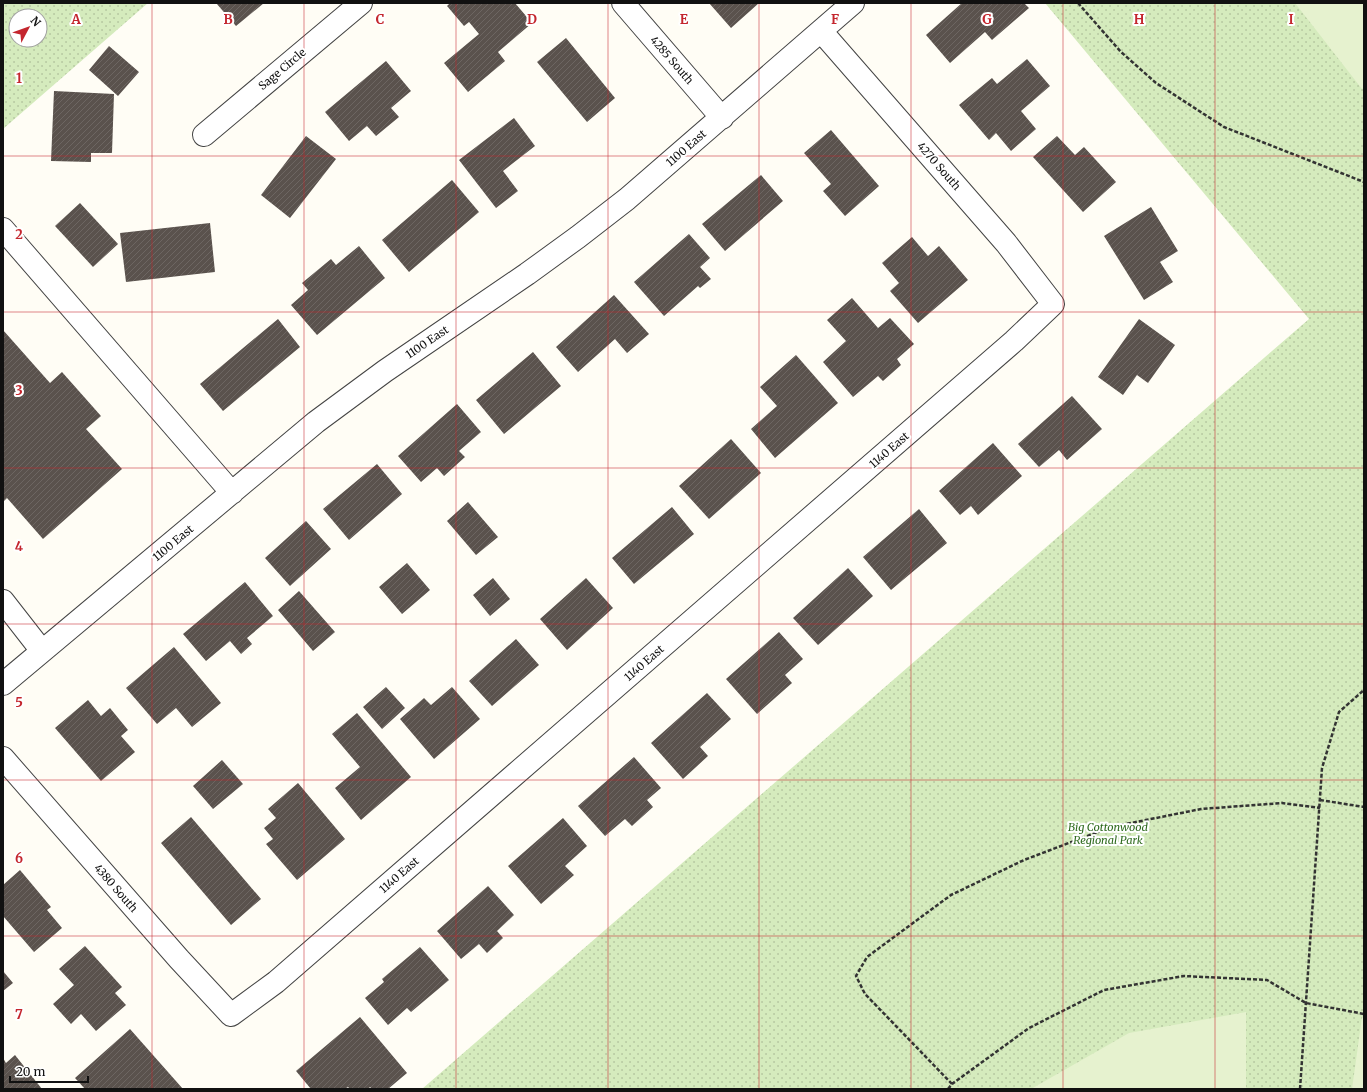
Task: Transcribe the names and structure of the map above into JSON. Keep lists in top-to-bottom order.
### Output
{
  "streets": {
    "street": [
      "4285 South",
      "Sage Circle",
      "1100 East",
      "4270 South",
      "1140 East",
      "4380 South"
    ]
  },
  "crossings": [
    ["4285 South", "1100 East"],
    ["1100 East", "4270 South"],
    ["4270 South", "1140 East"],
    ["1140 East", "4380 South"]
  ],
  "parks": ["Big Cottonwood Regional Park"],
  "scale_bar": "20 m",
  "north": "top right",
  "grid": {
    "columns": [
      "A",
      "B",
      "C",
      "D",
      "E",
      "F",
      "G",
      "H",
      "I"
    ],
    "rows": [
      "1",
      "2",
      "3",
      "4",
      "5",
      "6",
      "7"
    ]
  }
}
